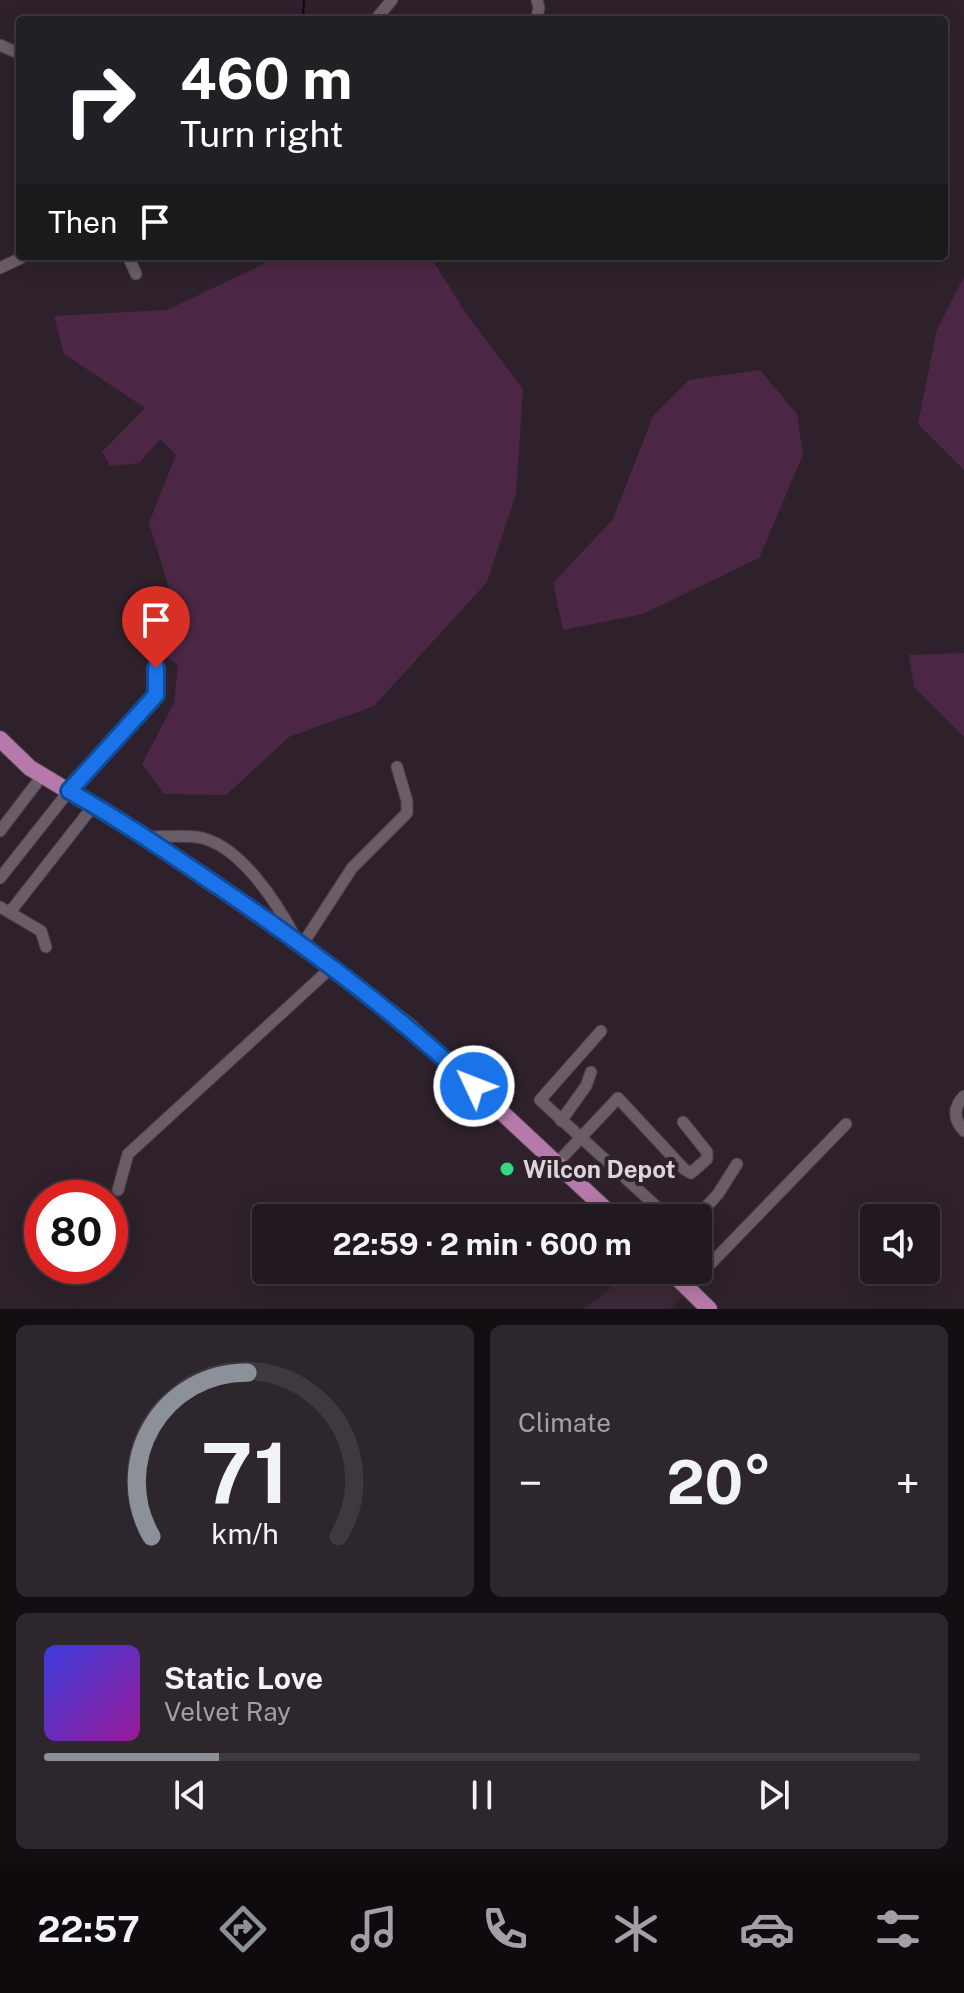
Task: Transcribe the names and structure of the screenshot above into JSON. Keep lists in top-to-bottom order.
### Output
{
  "places": ["Wilcon Depot"],
  "page": {
    "turn": ["460 m", "Turn right"],
    "then": "Then",
    "limit": "80",
    "trip": "22:59 · 2 min · 600 m",
    "tile": "Climate",
    "heat": ["−", "20°", "+"],
    "song": ["Static Love", "Velvet Ray"],
    "tabs": "22:57",
    "gauge": ["71", "km/h"]
  }
}
